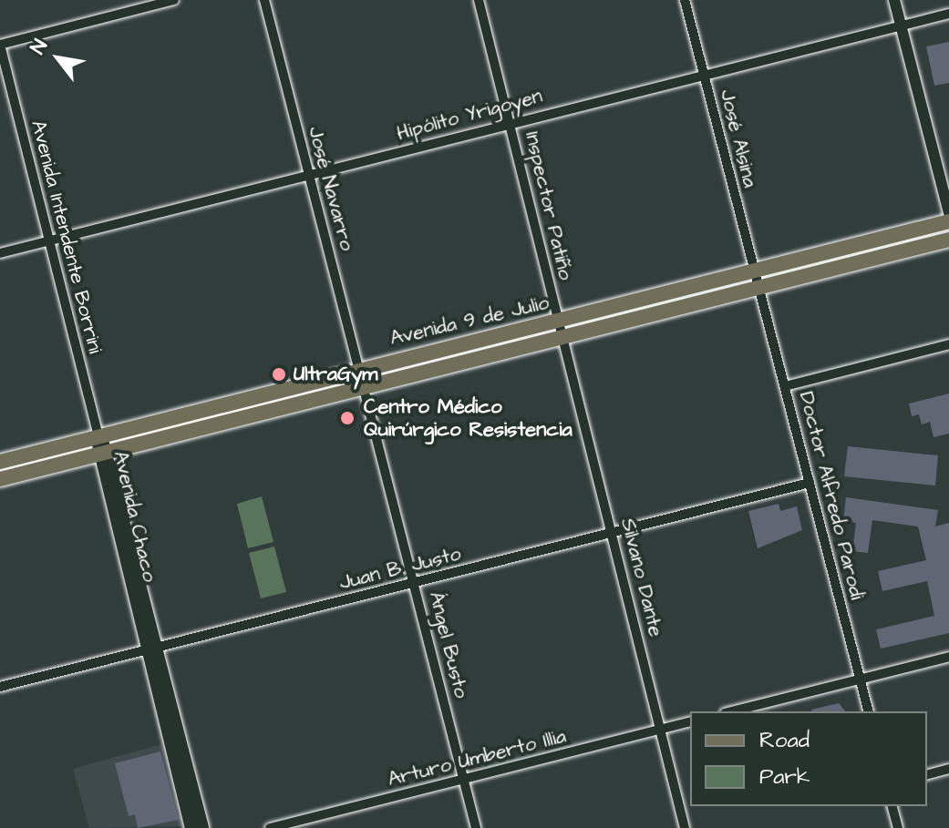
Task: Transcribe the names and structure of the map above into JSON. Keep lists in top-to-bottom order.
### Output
{
  "streets": {
    "main road": ["Avenida 9 de Julio", "Avenida Chaco"],
    "street": [
      "Hipólito Yrigoyen",
      "José Alsina",
      "José Navarro",
      "Inspector Patiño",
      "Avenida Intendente Borrini",
      "Doctor Alfredo Parodi",
      "Juan B. Justo",
      "Silvano Dante",
      "Ángel Busto",
      "Arturo Umberto Illia"
    ]
  },
  "crossings": [
    ["Hipólito Yrigoyen", "José Alsina"],
    ["Hipólito Yrigoyen", "José Navarro"],
    ["Hipólito Yrigoyen", "Inspector Patiño"],
    ["Hipólito Yrigoyen", "Avenida Intendente Borrini"],
    ["José Alsina", "Avenida 9 de Julio"],
    ["José Alsina", "Doctor Alfredo Parodi"],
    ["José Navarro", "Avenida 9 de Julio"],
    ["José Navarro", "Ángel Busto"],
    ["Inspector Patiño", "Avenida 9 de Julio"],
    ["Inspector Patiño", "Silvano Dante"],
    ["Avenida Intendente Borrini", "Avenida 9 de Julio"],
    ["Avenida Intendente Borrini", "Avenida Chaco"],
    ["Avenida 9 de Julio", "Doctor Alfredo Parodi"],
    ["Avenida 9 de Julio", "Avenida Chaco"],
    ["Avenida 9 de Julio", "Silvano Dante"],
    ["Avenida 9 de Julio", "Ángel Busto"],
    ["Doctor Alfredo Parodi", "Juan B. Justo"],
    ["Avenida Chaco", "Juan B. Justo"],
    ["Juan B. Justo", "Silvano Dante"],
    ["Juan B. Justo", "Ángel Busto"],
    ["Silvano Dante", "Arturo Umberto Illia"],
    ["Ángel Busto", "Arturo Umberto Illia"]
  ],
  "places": ["UltraGym", "Centro Médico Quirúrgico Resistencia"],
  "legend": ["Road", "Park"],
  "north": "top left"
}
